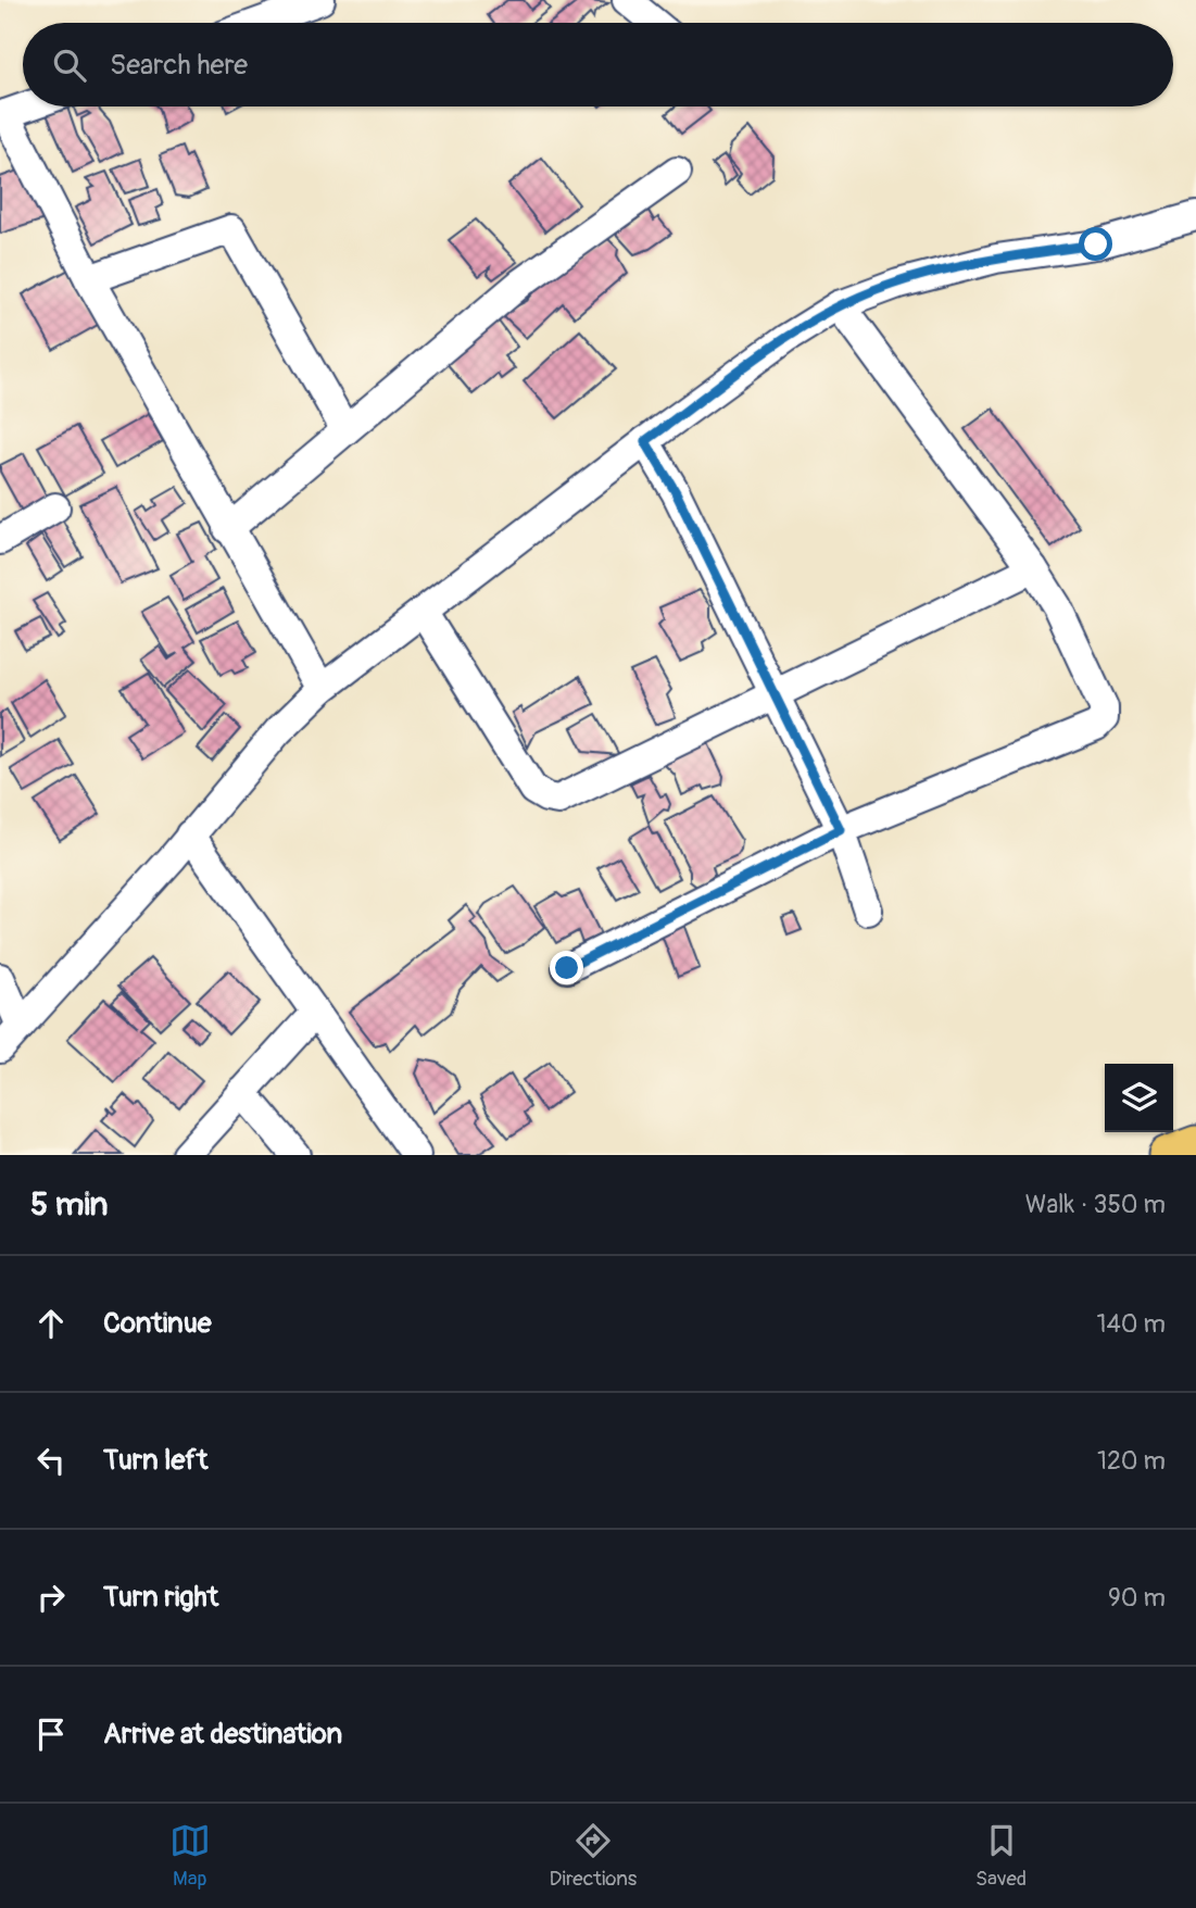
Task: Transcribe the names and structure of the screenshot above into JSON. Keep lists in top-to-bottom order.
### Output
{
  "page": {
    "search": "Search here",
    "heading": ["5 min", "Walk · 350 m"],
    "list": [
      ["Continue", "140 m"],
      ["Turn left", "120 m"],
      ["Turn right", "90 m"],
      "Arrive at destination"
    ],
    "nav": ["Map", "Directions", "Saved"]
  }
}
